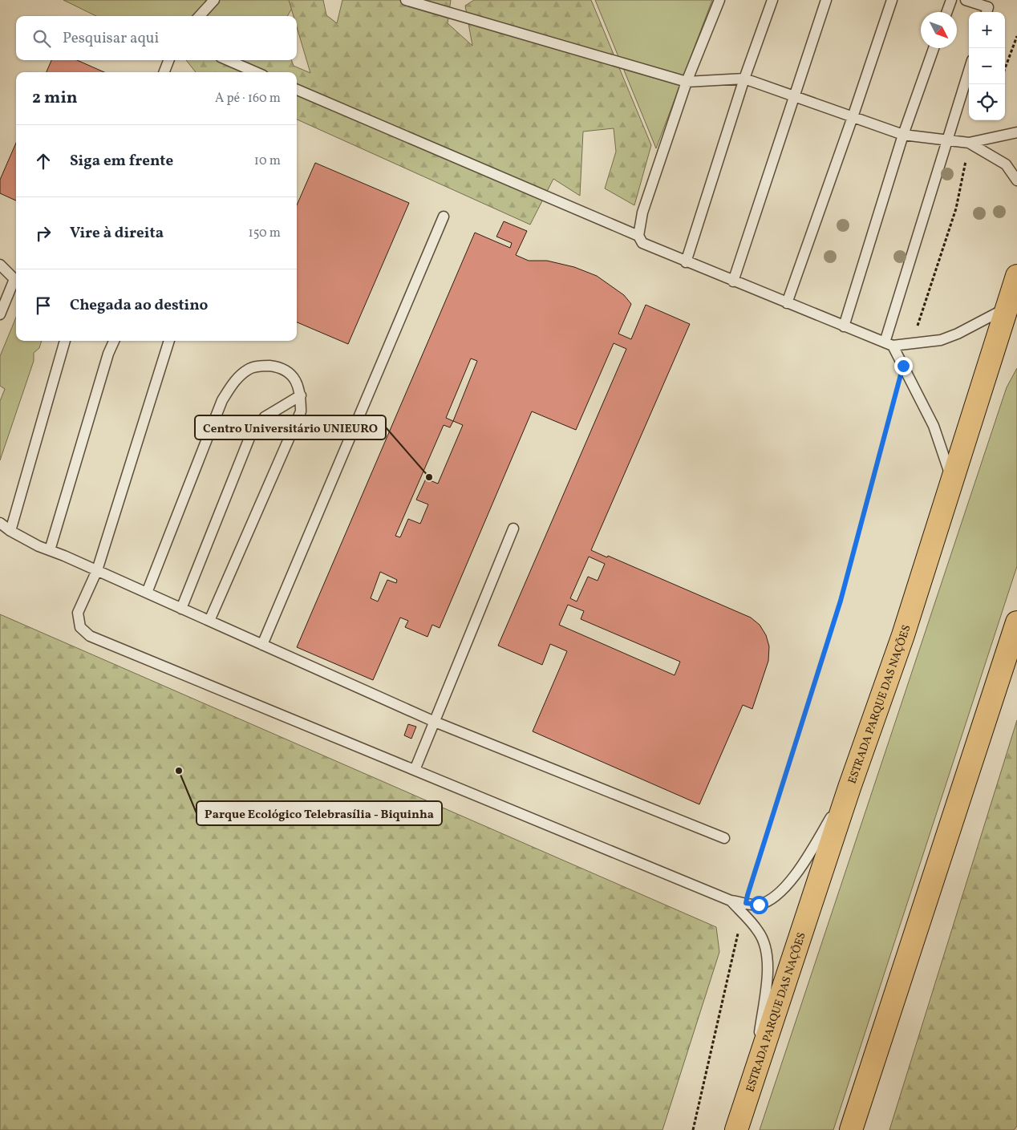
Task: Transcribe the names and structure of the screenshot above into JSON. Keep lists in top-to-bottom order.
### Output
{
  "streets": {
    "highway": ["ESTRADA PARQUE DAS NAÇÕES"]
  },
  "places": ["Centro Universitário UNIEURO", "Parque Ecológico Telebrasília - Biquinha"],
  "north": "bottom right",
  "page": {
    "map_buttons": ["+", "−"],
    "search": "Pesquisar aqui",
    "heading": ["2 min", "A pé · 160 m"],
    "list": [
      ["Siga em frente", "10 m"],
      ["Vire à direita", "150 m"],
      "Chegada ao destino"
    ]
  }
}
